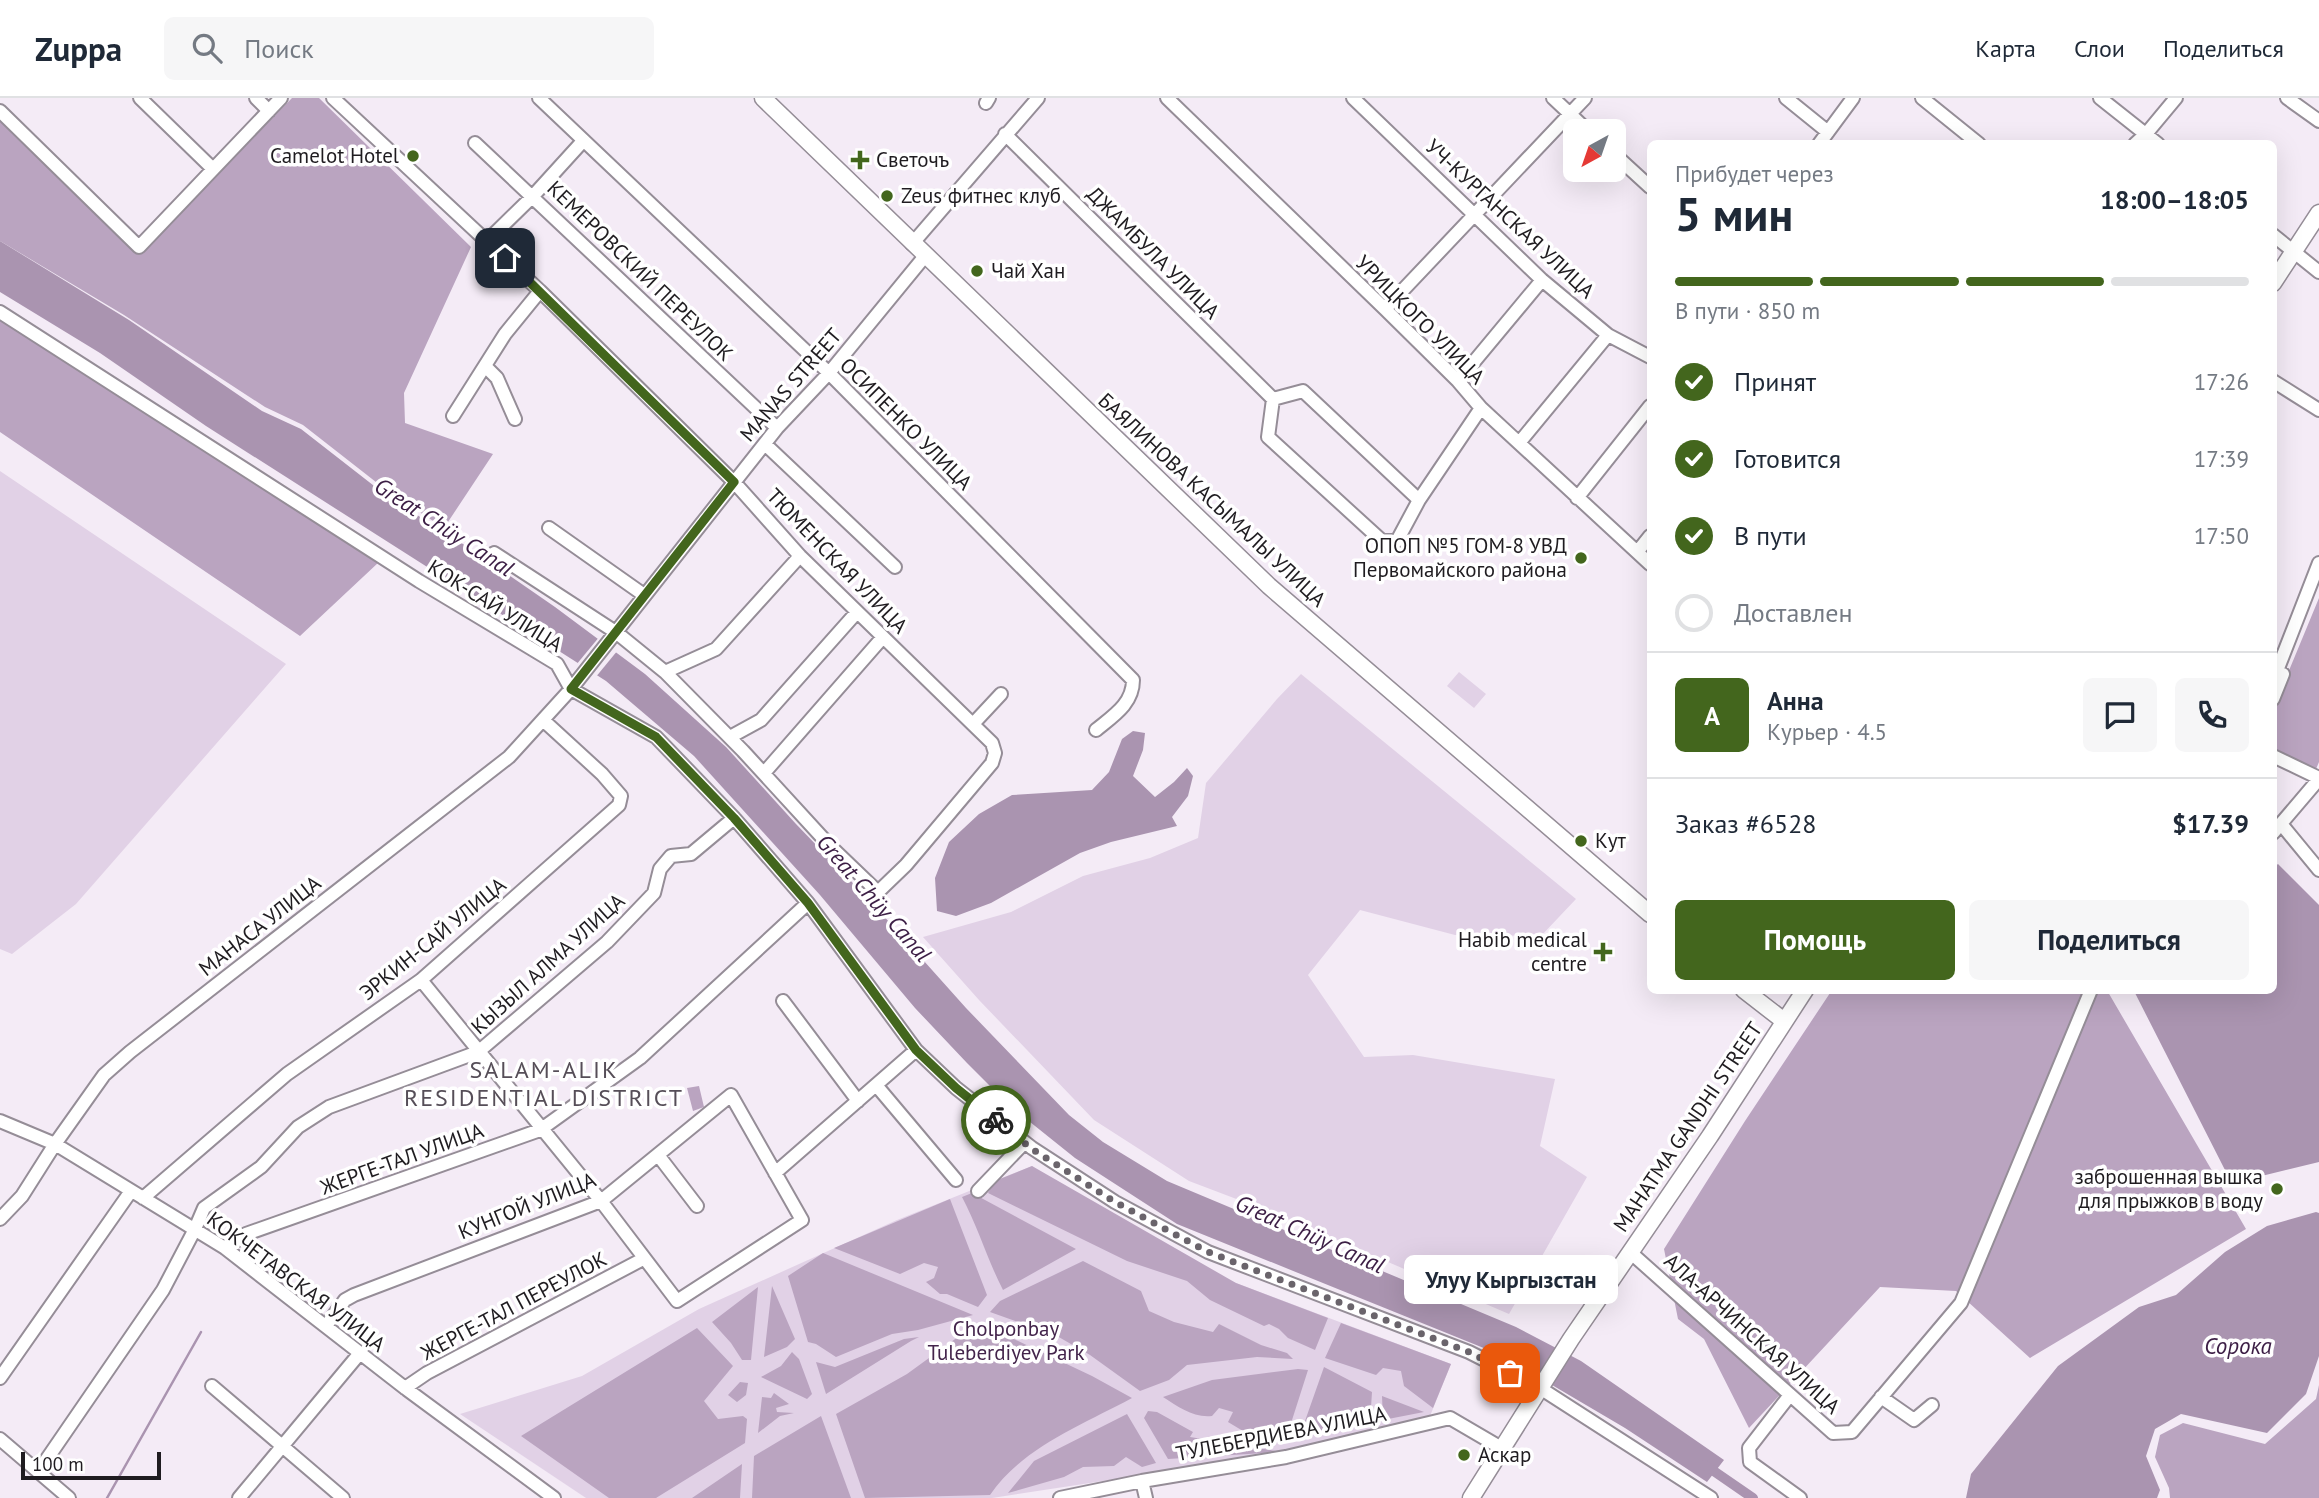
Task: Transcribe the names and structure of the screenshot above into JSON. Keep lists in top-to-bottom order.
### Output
{
  "streets": {
    "main road": ["БАЯЛИНОВА КАСЫМАЛЫ УЛИЦА", "MAHATMA GANDHI STREET"],
    "street": [
      "УЧ-КУРГАНСКАЯ УЛИЦА",
      "ДЖАМБУЛА УЛИЦА",
      "КЕМЕРОВСКИЙ ПЕРЕУЛОК",
      "УРИЦКОГО УЛИЦА",
      "MANAS STREET",
      "ОСИПЕНКО УЛИЦА",
      "ТЮМЕНСКАЯ УЛИЦА",
      "КОК-САЙ УЛИЦА",
      "МАНАСА УЛИЦА",
      "ЭРКИН-САЙ УЛИЦА",
      "КЫЗЫЛ АЛМА УЛИЦА",
      "ЖЕРГЕ-ТАЛ УЛИЦА",
      "КУНГОЙ УЛИЦА",
      "КОКЧЕТАВСКАЯ УЛИЦА",
      "ЖЕРГЕ-ТАЛ ПЕРЕУЛОК",
      "АЛА-АРЧИНСКАЯ УЛИЦА",
      "ТУЛЕБЕРДИЕВА УЛИЦА"
    ]
  },
  "crossings": [
    ["КЕМЕРОВСКИЙ ПЕРЕУЛОК", "MANAS STREET"],
    ["MANAS STREET", "ОСИПЕНКО УЛИЦА"],
    ["MANAS STREET", "БАЯЛИНОВА КАСЫМАЛЫ УЛИЦА"],
    ["MANAS STREET", "ТЮМЕНСКАЯ УЛИЦА"],
    ["MANAS STREET", "МАНАСА УЛИЦА"],
    ["КОК-САЙ УЛИЦА", "МАНАСА УЛИЦА"],
    ["КОК-САЙ УЛИЦА", "КЫЗЫЛ АЛМА УЛИЦА"],
    ["КОК-САЙ УЛИЦА", "MAHATMA GANDHI STREET"],
    ["КОК-САЙ УЛИЦА", "ЖЕРГЕ-ТАЛ УЛИЦА"],
    ["МАНАСА УЛИЦА", "ЭРКИН-САЙ УЛИЦА"],
    ["МАНАСА УЛИЦА", "КОКЧЕТАВСКАЯ УЛИЦА"],
    ["ЭРКИН-САЙ УЛИЦА", "КОКЧЕТАВСКАЯ УЛИЦА"],
    ["КЫЗЫЛ АЛМА УЛИЦА", "КОКЧЕТАВСКАЯ УЛИЦА"],
    ["MAHATMA GANDHI STREET", "АЛА-АРЧИНСКАЯ УЛИЦА"],
    ["MAHATMA GANDHI STREET", "ТУЛЕБЕРДИЕВА УЛИЦА"],
    ["ЖЕРГЕ-ТАЛ УЛИЦА", "КОКЧЕТАВСКАЯ УЛИЦА"],
    ["КУНГОЙ УЛИЦА", "КОКЧЕТАВСКАЯ УЛИЦА"],
    ["КУНГОЙ УЛИЦА", "ЖЕРГЕ-ТАЛ ПЕРЕУЛОК"],
    ["КОКЧЕТАВСКАЯ УЛИЦА", "ЖЕРГЕ-ТАЛ ПЕРЕУЛОК"]
  ],
  "districts": ["SALAM-ALIK RESIDENTIAL DISTRICT"],
  "water": ["Great Chüy Canal", "Сорока"],
  "parks": ["Cholponbay Tuleberdiyev Park"],
  "places": {
    "other": [
      "Camelot Hotel",
      "Zeus фитнес клуб",
      "Чай Хан",
      "ОПОП №5 ГОМ-8 УВД Первомайского района",
      "Кут",
      "заброшенная вышка для прыжков в воду",
      "Улуу Кыргызстан",
      "Аскар"
    ],
    "health": ["Светочъ", "Habib medical centre"]
  },
  "scale_bar": "100 m",
  "north": "bottom left",
  "page": {
    "header": "Zuppa",
    "search": "Поиск",
    "nav": ["Карта", "Слои", "Поделиться"],
    "heading": ["5 мин", "Прибудет через", "18:00–18:05"],
    "panel": [
      "Анна",
      "Курьер · 4.5",
      "Заказ #6528",
      "$17.39"
    ],
    "bar": "В пути · 850 m",
    "list": [
      ["Принят", "17:26"],
      ["Готовится", "17:39"],
      ["В пути", "17:50"],
      "Доставлен"
    ],
    "round": "А",
    "buttons": ["Помощь", "Поделиться"],
    "bubble": "Улуу Кыргызстан",
    "scale": "100 m"
  }
}
